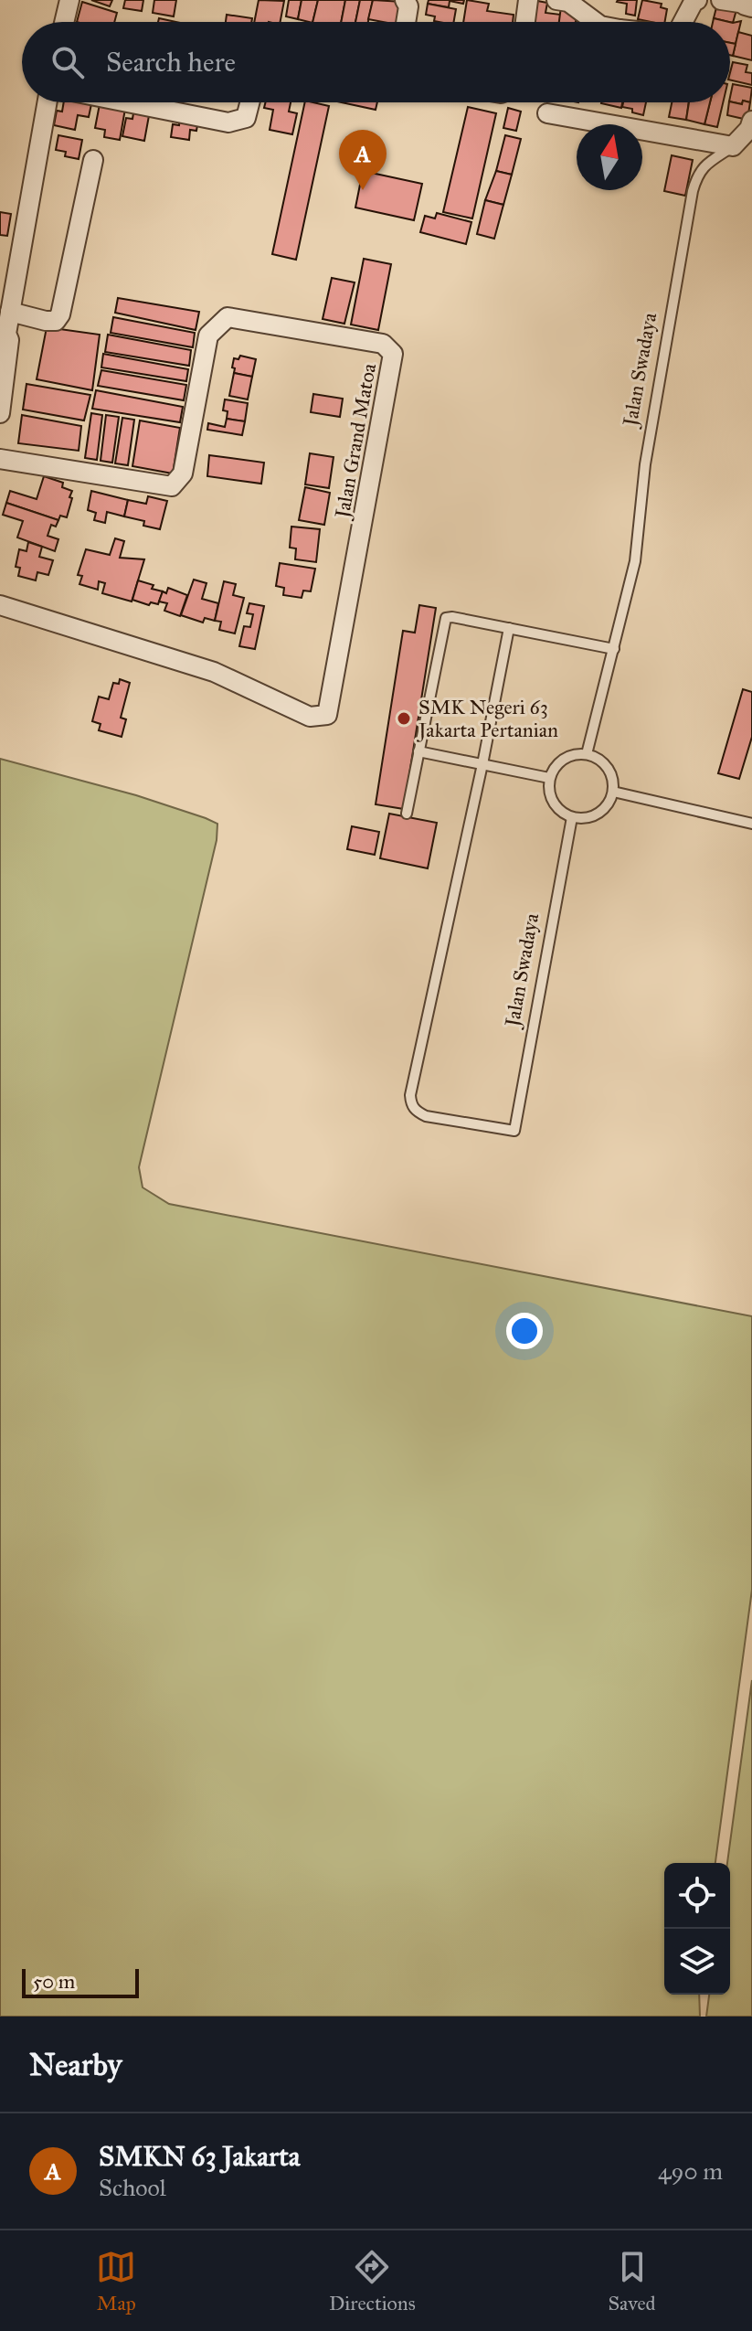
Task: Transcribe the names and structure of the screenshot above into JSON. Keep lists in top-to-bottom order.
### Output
{
  "streets": {
    "street": ["Jalan Swadaya", "Jalan Grand Matoa"]
  },
  "places": ["SMK Negeri 63 Jakarta Pertanian"],
  "scale_bar": "50 m",
  "north": "top",
  "page": {
    "search": "Search here",
    "pins": "A",
    "scale": "50 m",
    "heading": "Nearby",
    "list": [
      {
        "mark": "A",
        "name": "SMKN 63 Jakarta",
        "note": "School",
        "value": "490 m"
      }
    ],
    "nav": ["Map", "Directions", "Saved"]
  }
}
